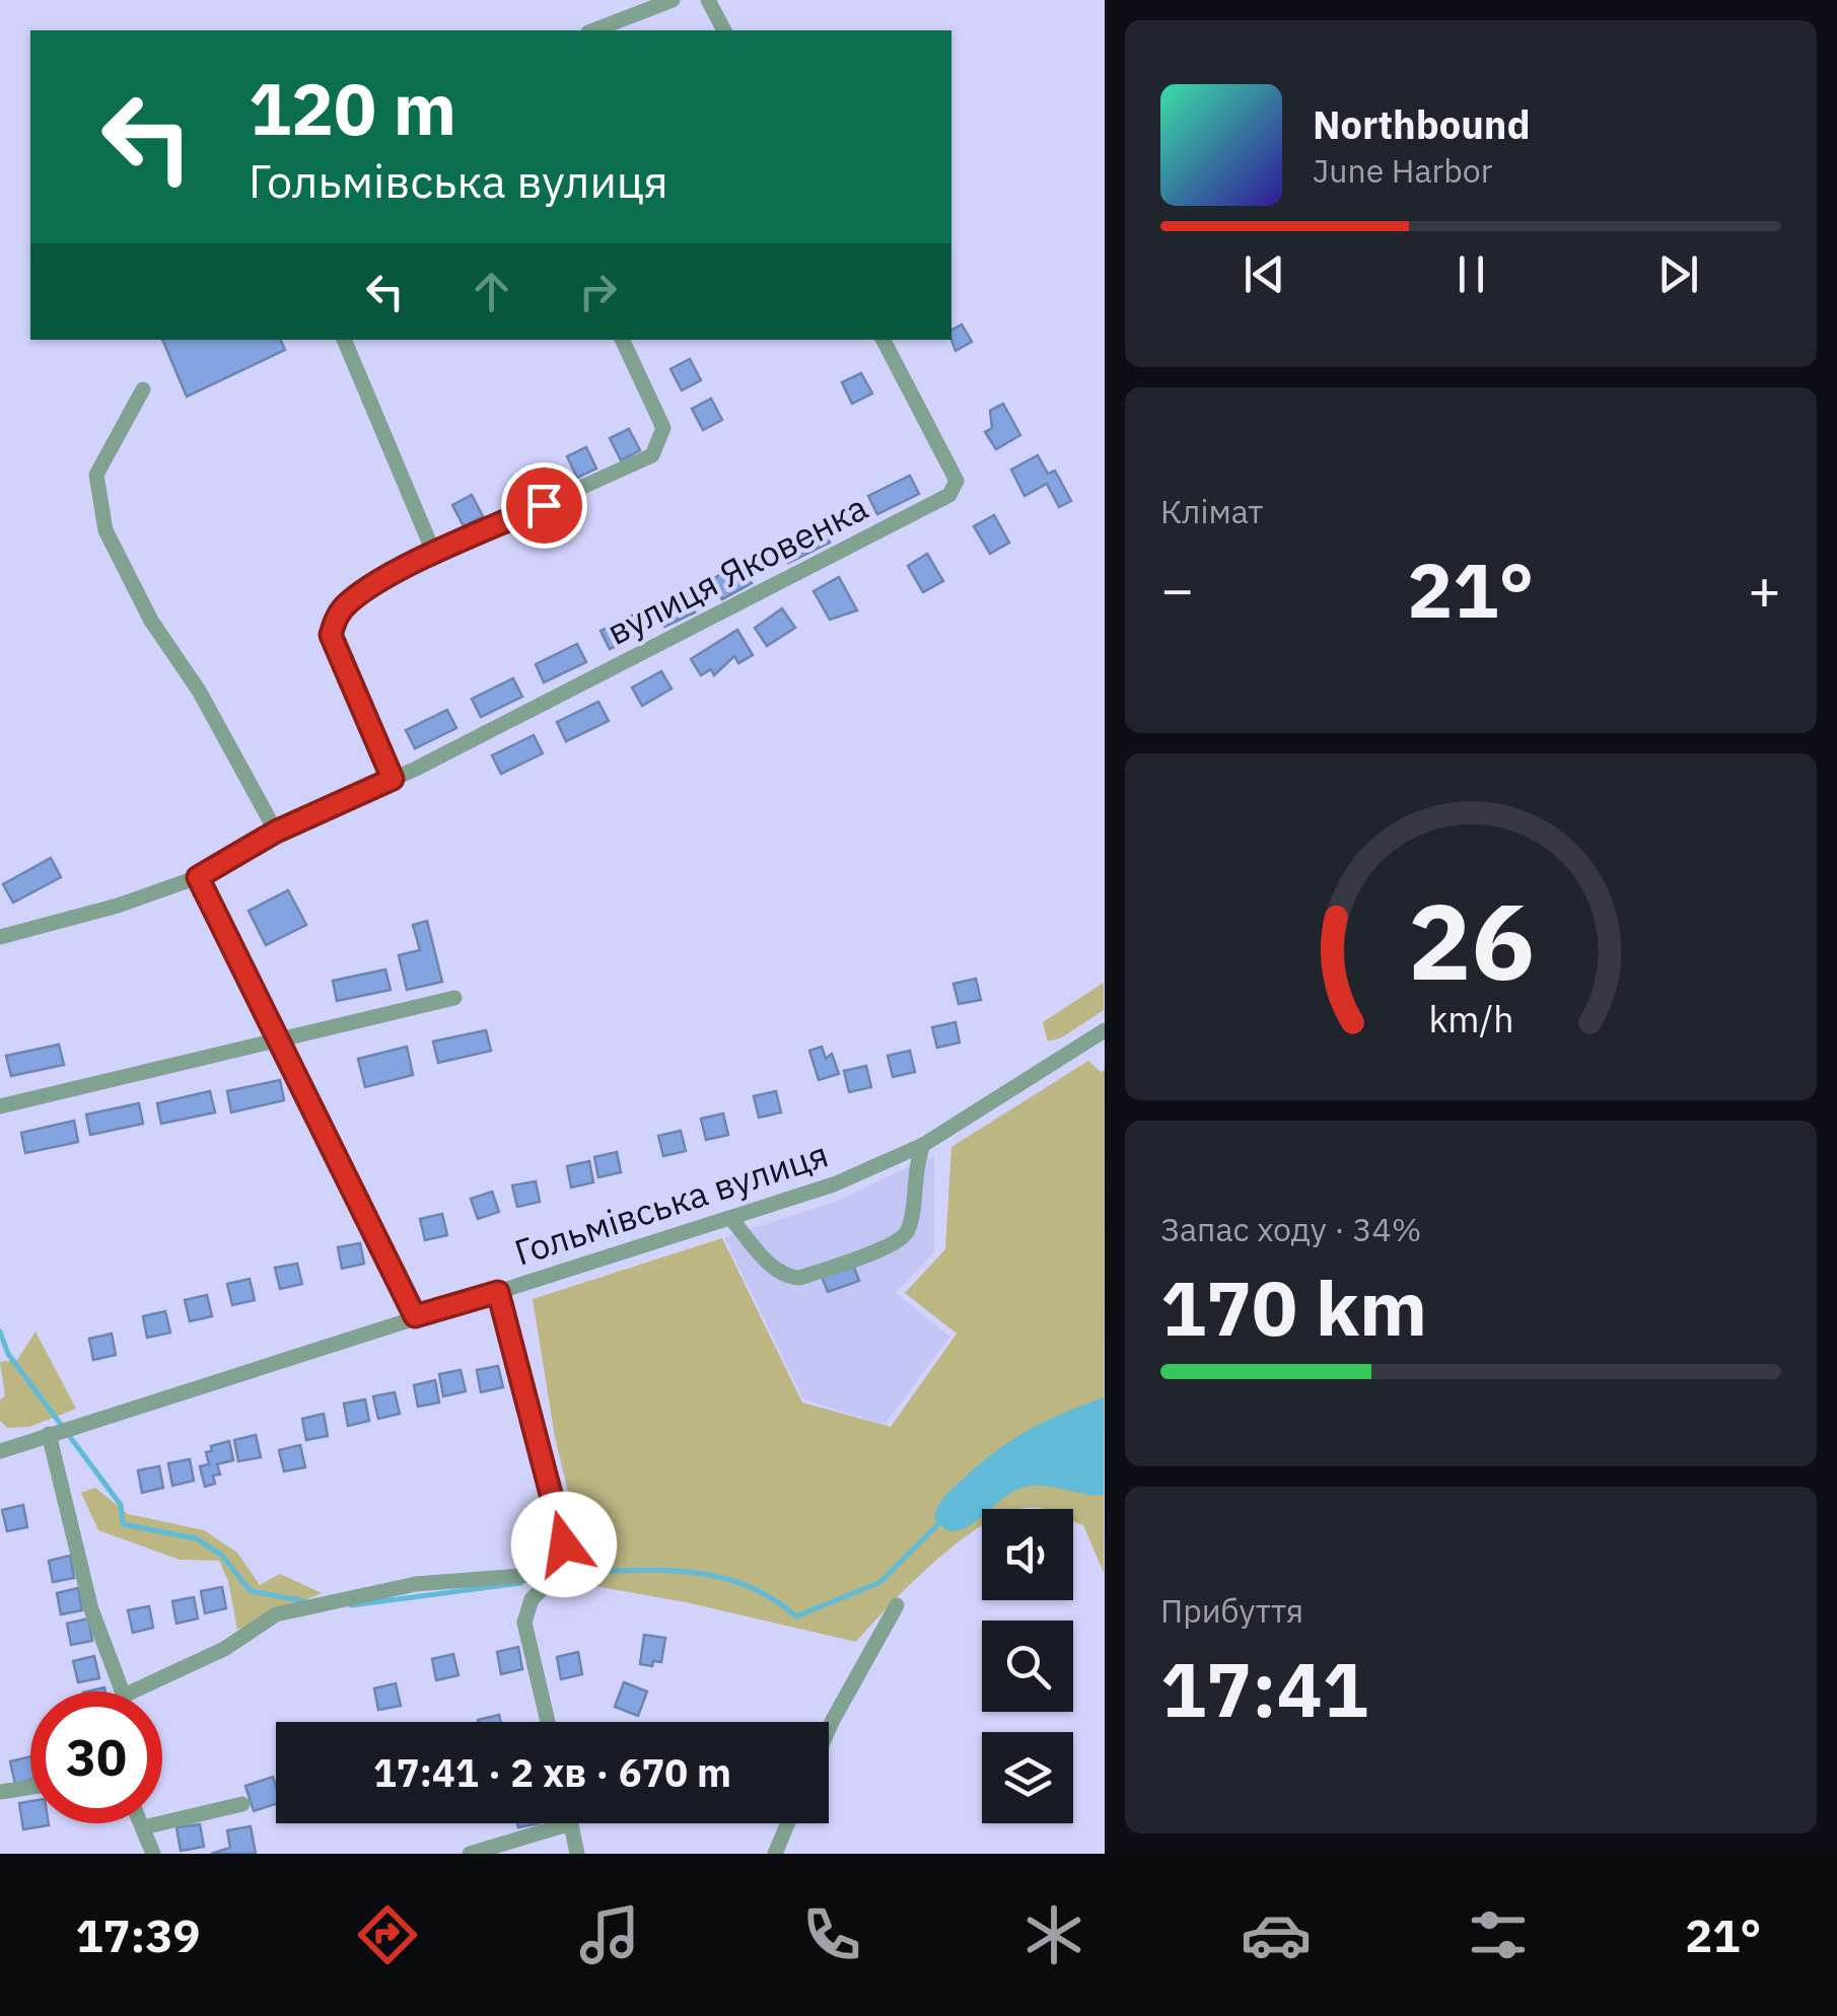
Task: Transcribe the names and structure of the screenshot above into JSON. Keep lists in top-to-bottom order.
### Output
{
  "streets": {
    "street": ["вулиця Яковенка", "Гольмівська вулиця"]
  },
  "page": {
    "turn": ["120 m", "Гольмівська вулиця"],
    "song": ["Northbound", "June Harbor"],
    "tile": [
      "Клімат",
      ["Запас ходу · 34%", "170 km"],
      ["Прибуття", "17:41"]
    ],
    "heat": ["−", "21°", "+"],
    "limit": "30",
    "trip": "17:41 · 2 хв · 670 m",
    "tabs": ["17:39", "21°"],
    "gauge": ["26", "km/h"]
  }
}
